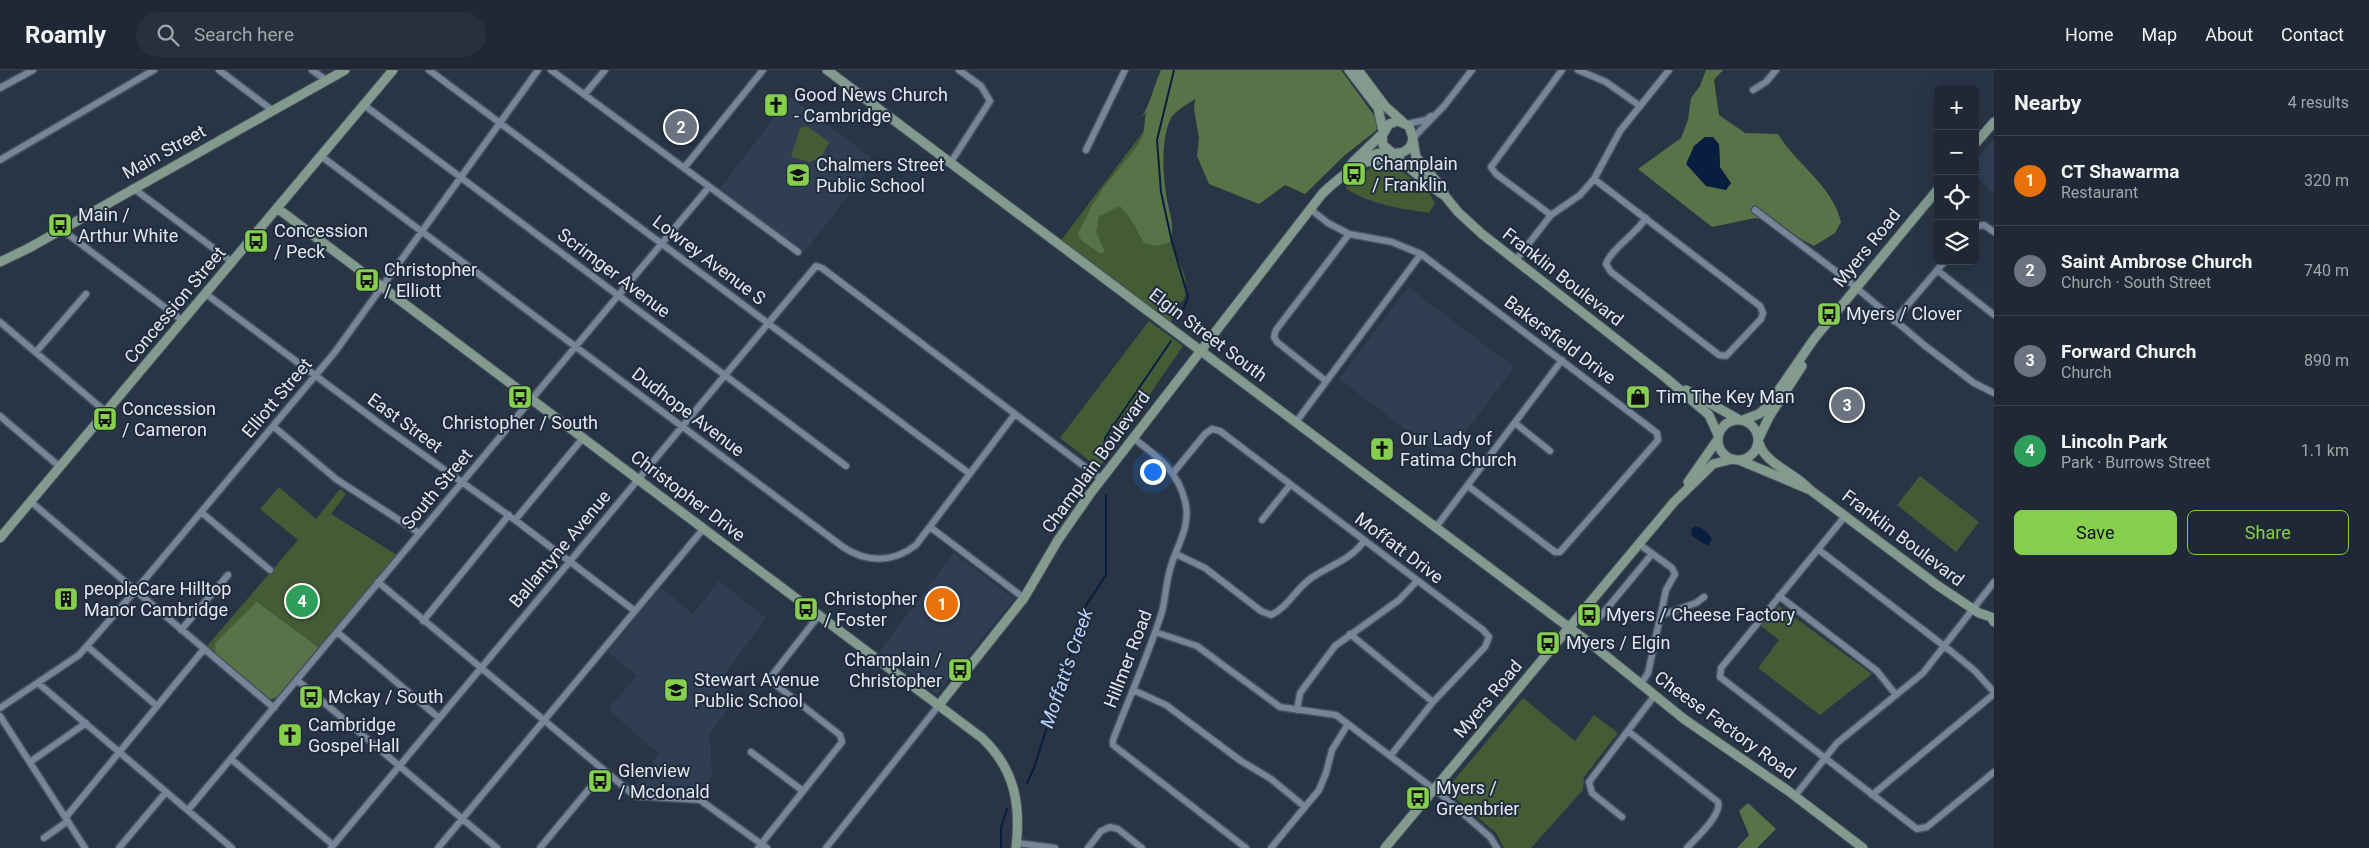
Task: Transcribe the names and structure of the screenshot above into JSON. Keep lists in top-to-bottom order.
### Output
{
  "streets": {
    "main road": [
      "Main Street",
      "Myers Road",
      "Franklin Boulevard",
      "Concession Street",
      "Elgin Street South",
      "Champlain Boulevard",
      "Christopher Drive",
      "Cheese Factory Road"
    ],
    "street": [
      "Lowrey Avenue S",
      "Scrimger Avenue",
      "Bakersfield Drive",
      "Elliott Street",
      "Dudhope Avenue",
      "East Street",
      "South Street",
      "Moffatt Drive",
      "Ballantyne Avenue",
      "Hillmer Road"
    ]
  },
  "crossings": [
    ["Myers Road", "Franklin Boulevard"],
    ["Myers Road", "Elgin Street South"],
    ["Myers Road", "Cheese Factory Road"],
    ["Lowrey Avenue S", "Elliott Street"],
    ["Lowrey Avenue S", "Dudhope Avenue"],
    ["Lowrey Avenue S", "South Street"],
    ["Lowrey Avenue S", "Ballantyne Avenue"],
    ["Scrimger Avenue", "Concession Street"],
    ["Scrimger Avenue", "Elliott Street"],
    ["Scrimger Avenue", "South Street"],
    ["Scrimger Avenue", "Ballantyne Avenue"],
    ["Franklin Boulevard", "Champlain Boulevard"],
    ["Concession Street", "Dudhope Avenue"],
    ["Concession Street", "East Street"],
    ["Concession Street", "Christopher Drive"],
    ["Elgin Street South", "Champlain Boulevard"],
    ["Elgin Street South", "Cheese Factory Road"],
    ["Bakersfield Drive", "Champlain Boulevard"],
    ["Elliott Street", "Dudhope Avenue"],
    ["Elliott Street", "East Street"],
    ["Elliott Street", "Christopher Drive"],
    ["Dudhope Avenue", "South Street"],
    ["Dudhope Avenue", "Ballantyne Avenue"],
    ["East Street", "South Street"],
    ["East Street", "Ballantyne Avenue"],
    ["Champlain Boulevard", "Christopher Drive"],
    ["Champlain Boulevard", "Hillmer Road"],
    ["South Street", "Christopher Drive"],
    ["Christopher Drive", "Ballantyne Avenue"],
    ["Moffatt Drive", "Hillmer Road"]
  ],
  "water": ["Moffatt's Creek"],
  "places": {
    "church": ["Good News Church - Cambridge", "Our Lady of Fatima Church", "Cambridge Gospel Hall"],
    "bus stop": [
      "Champlain / Franklin",
      "Main / Arthur White",
      "Concession / Peck",
      "Christopher / Elliott",
      "Myers / Clover",
      "Christopher / South",
      "Concession / Cameron",
      "Christopher / Foster",
      "Myers / Cheese Factory",
      "Myers / Elgin",
      "Champlain / Christopher",
      "Mckay / South",
      "Glenview / Mcdonald",
      "Myers / Greenbrier"
    ],
    "school or university": ["Chalmers Street Public School", "Stewart Avenue Public School"],
    "shop": ["Tim The Key Man"],
    "building": ["peopleCare Hilltop Manor Cambridge"]
  },
  "page": {
    "header": "Roamly",
    "search": "Search here",
    "nav": [
      "Home",
      "Map",
      "About",
      "Contact"
    ],
    "heading": ["Nearby", "4 results"],
    "map_buttons": ["+", "−"],
    "pins": [
      "2",
      "3",
      "4",
      "1"
    ],
    "list": [
      {
        "mark": "1",
        "name": "CT Shawarma",
        "note": "Restaurant",
        "value": "320 m"
      },
      {
        "mark": "2",
        "name": "Saint Ambrose Church",
        "note": "Church · South Street",
        "value": "740 m"
      },
      {
        "mark": "3",
        "name": "Forward Church",
        "note": "Church",
        "value": "890 m"
      },
      {
        "mark": "4",
        "name": "Lincoln Park",
        "note": "Park · Burrows Street",
        "value": "1.1 km"
      }
    ],
    "buttons": ["Save", "Share"]
  }
}
